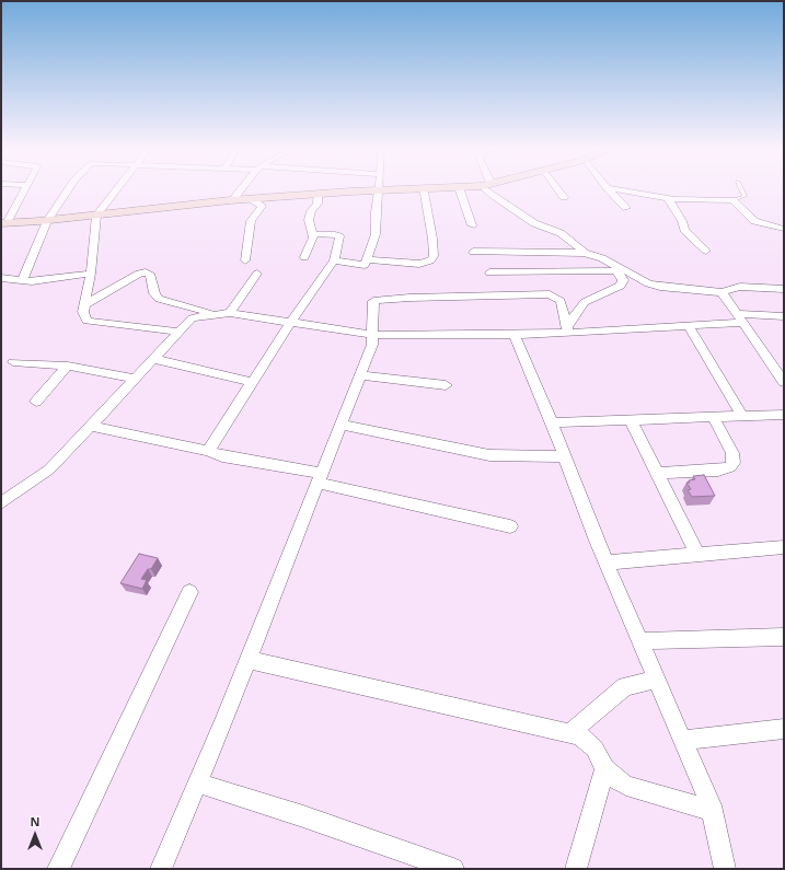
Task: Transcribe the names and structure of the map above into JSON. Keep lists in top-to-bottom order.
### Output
{
  "north": "top"
}
